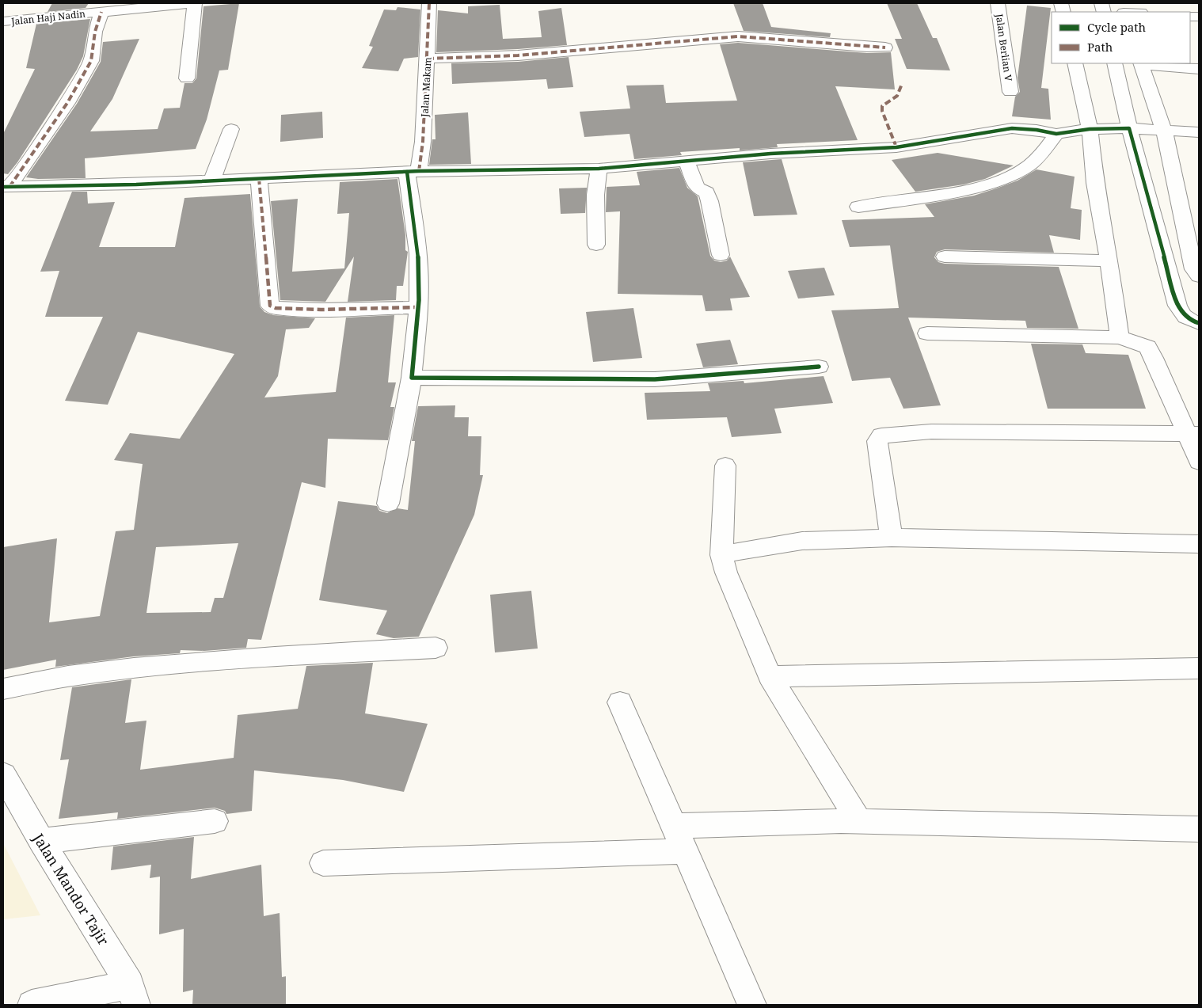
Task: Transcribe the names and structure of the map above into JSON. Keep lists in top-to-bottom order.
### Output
{
  "streets": {
    "street": [
      "Jalan Haji Nadin",
      "Jalan Berlian V",
      "Jalan Makam",
      "Jalan Mandor Tajir"
    ]
  },
  "legend": ["Cycle path", "Path"]
}
